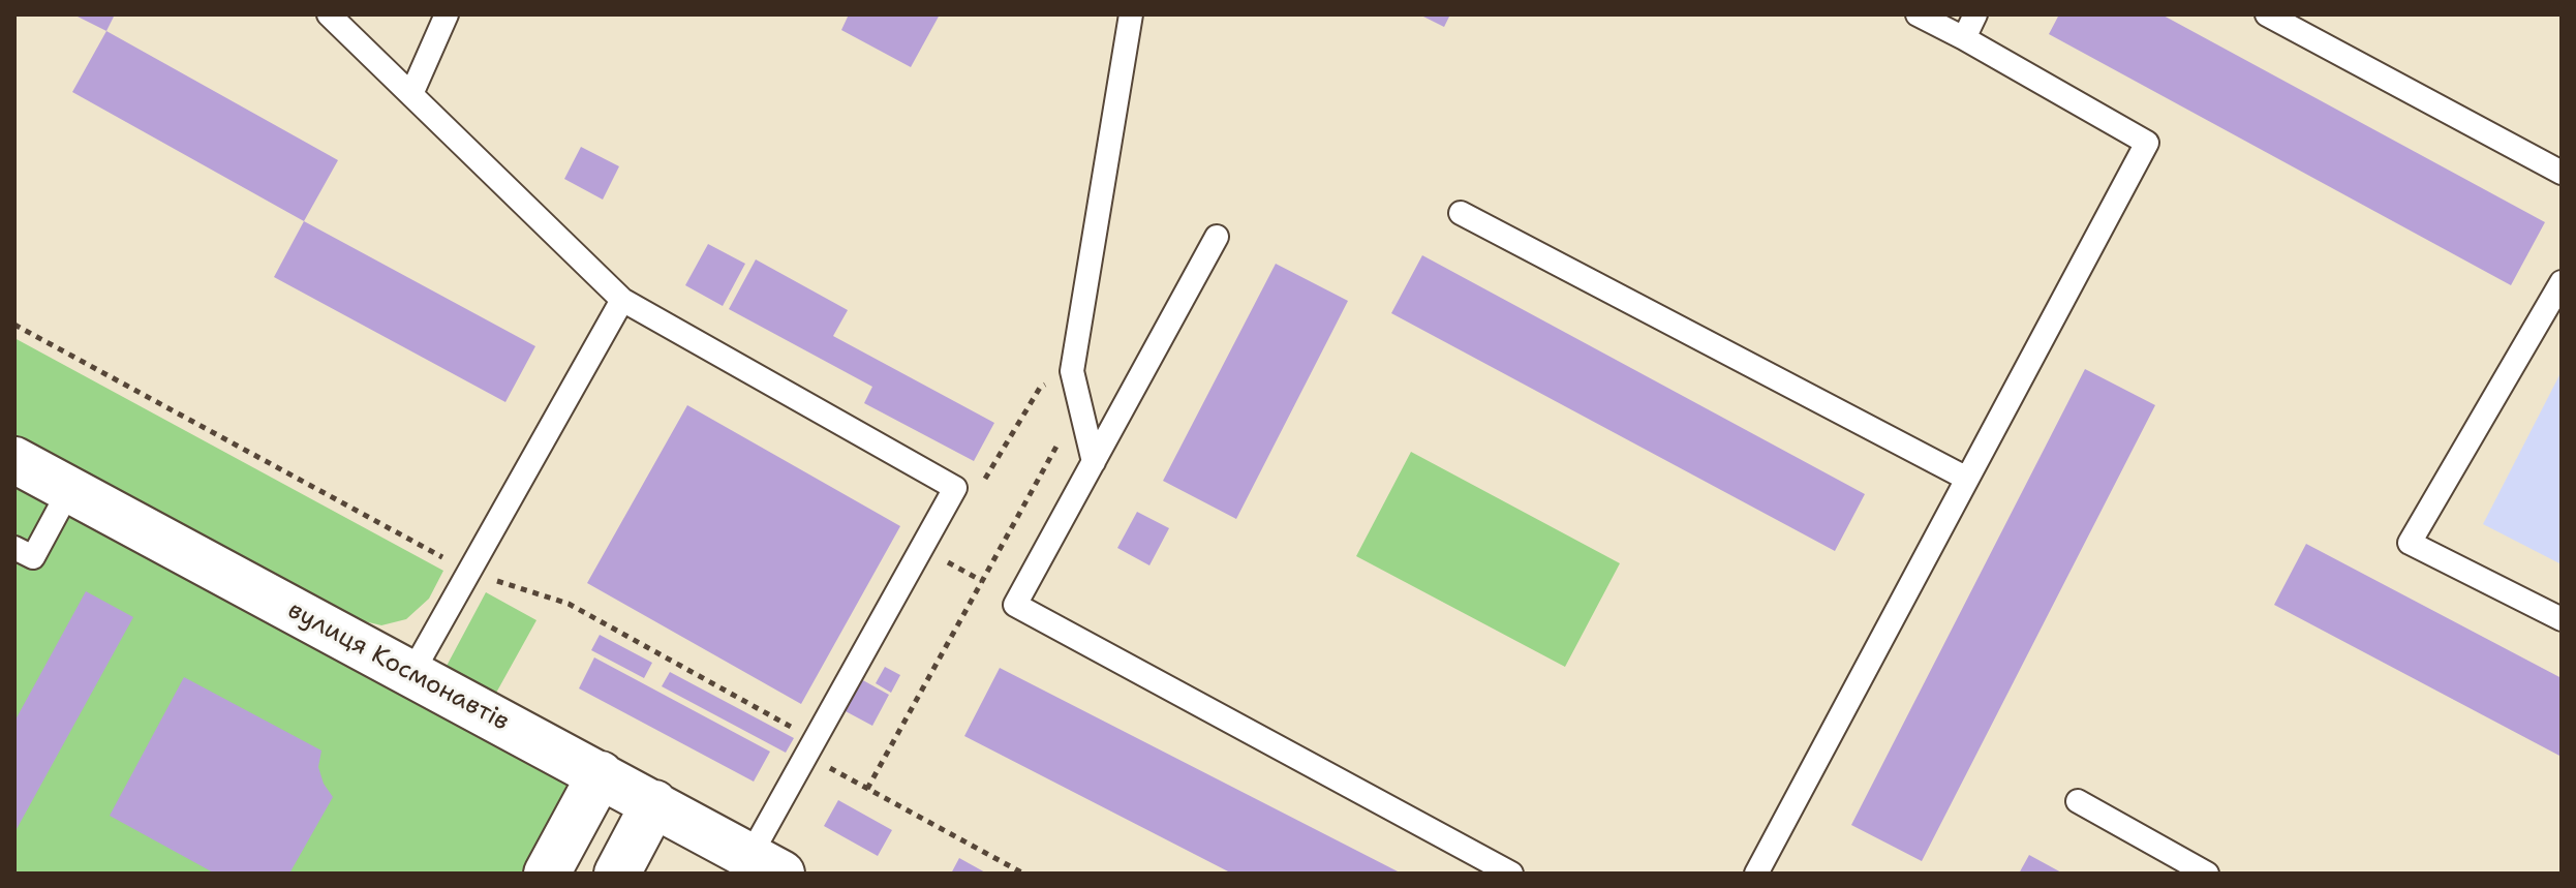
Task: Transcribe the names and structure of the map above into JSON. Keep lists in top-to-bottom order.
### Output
{
  "streets": {
    "street": ["вулиця Космонавтів"]
  }
}
